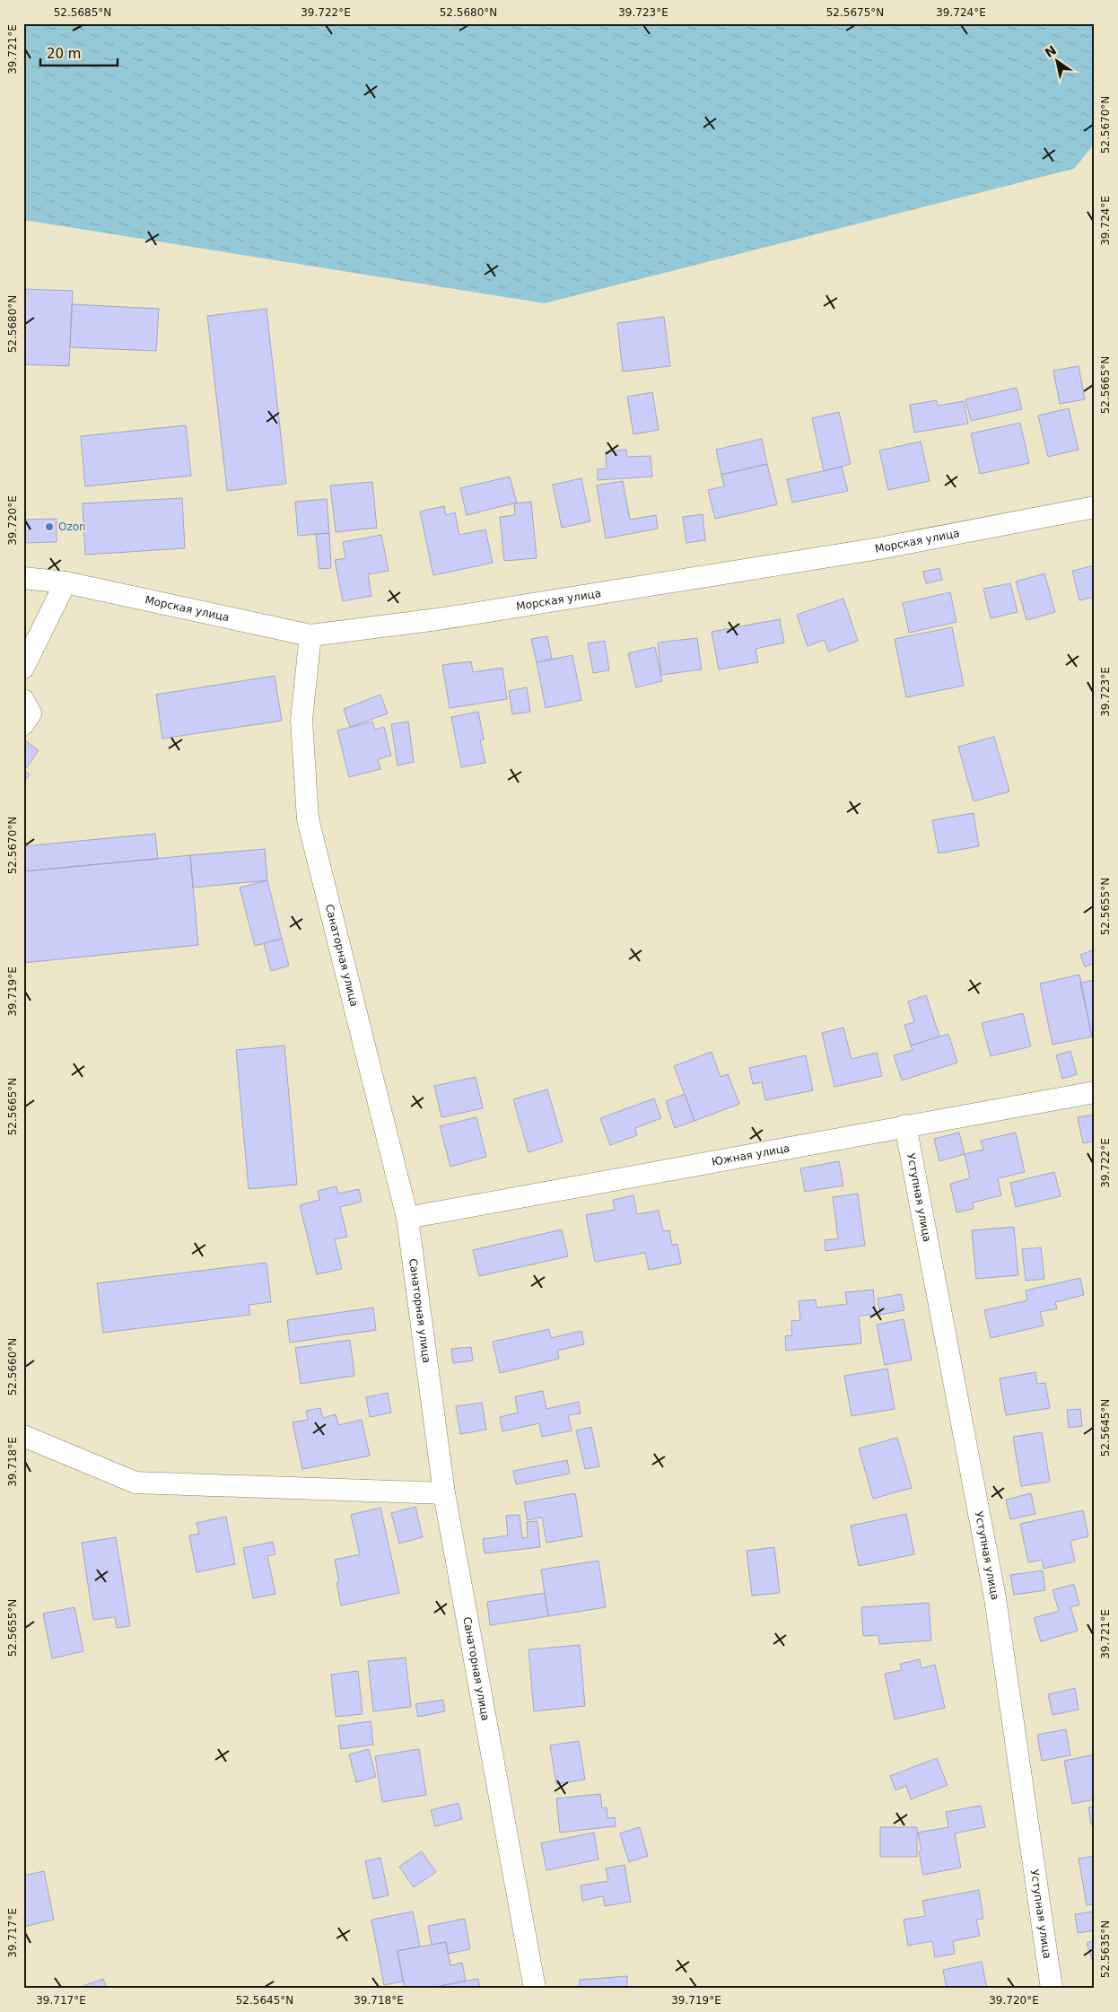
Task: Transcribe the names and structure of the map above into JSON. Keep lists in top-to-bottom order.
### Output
{
  "streets": {
    "street": [
      "Морская улица",
      "Санаторная улица",
      "Южная улица",
      "Уступная улица"
    ]
  },
  "crossings": [
    ["Морская улица", "Санаторная улица"],
    ["Санаторная улица", "Южная улица"],
    ["Южная улица", "Уступная улица"]
  ],
  "places": ["Ozon"],
  "scale_bar": "20 m",
  "north": "top left",
  "coordinates": [
    "52.5685°N",
    "39.722°E",
    "52.5680°N",
    "39.723°E",
    "52.5675°N",
    "39.724°E",
    "39.721°E",
    "52.5670°N",
    "52.5665°N",
    "39.720°E",
    "52.5655°N",
    "39.719°E",
    "52.5660°N",
    "52.5645°N",
    "39.718°E",
    "39.717°E",
    "52.5635°N"
  ]
}
